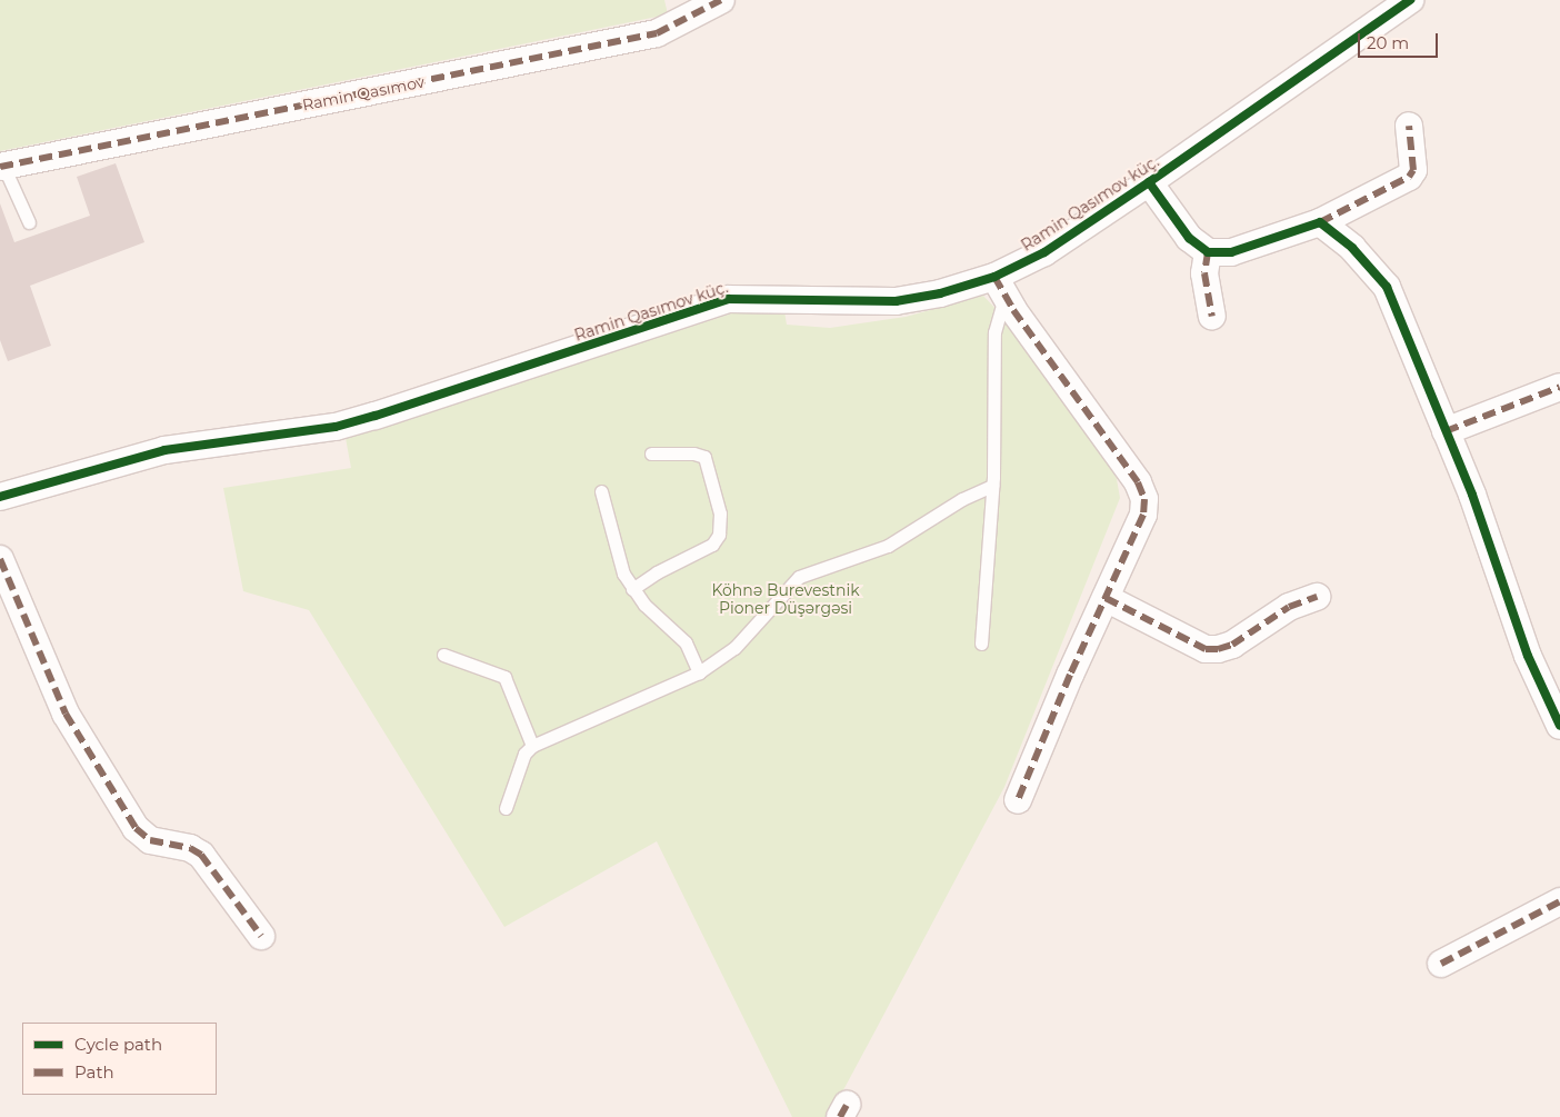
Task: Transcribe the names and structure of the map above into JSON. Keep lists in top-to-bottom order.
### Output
{
  "streets": {
    "street": ["Ramin Qasımov", "Ramin Qasımov küç."]
  },
  "parks": ["Köhnə Burevestnik Pioner Düşərgəsi"],
  "legend": ["Cycle path", "Path"],
  "scale_bar": "20 m"
}
